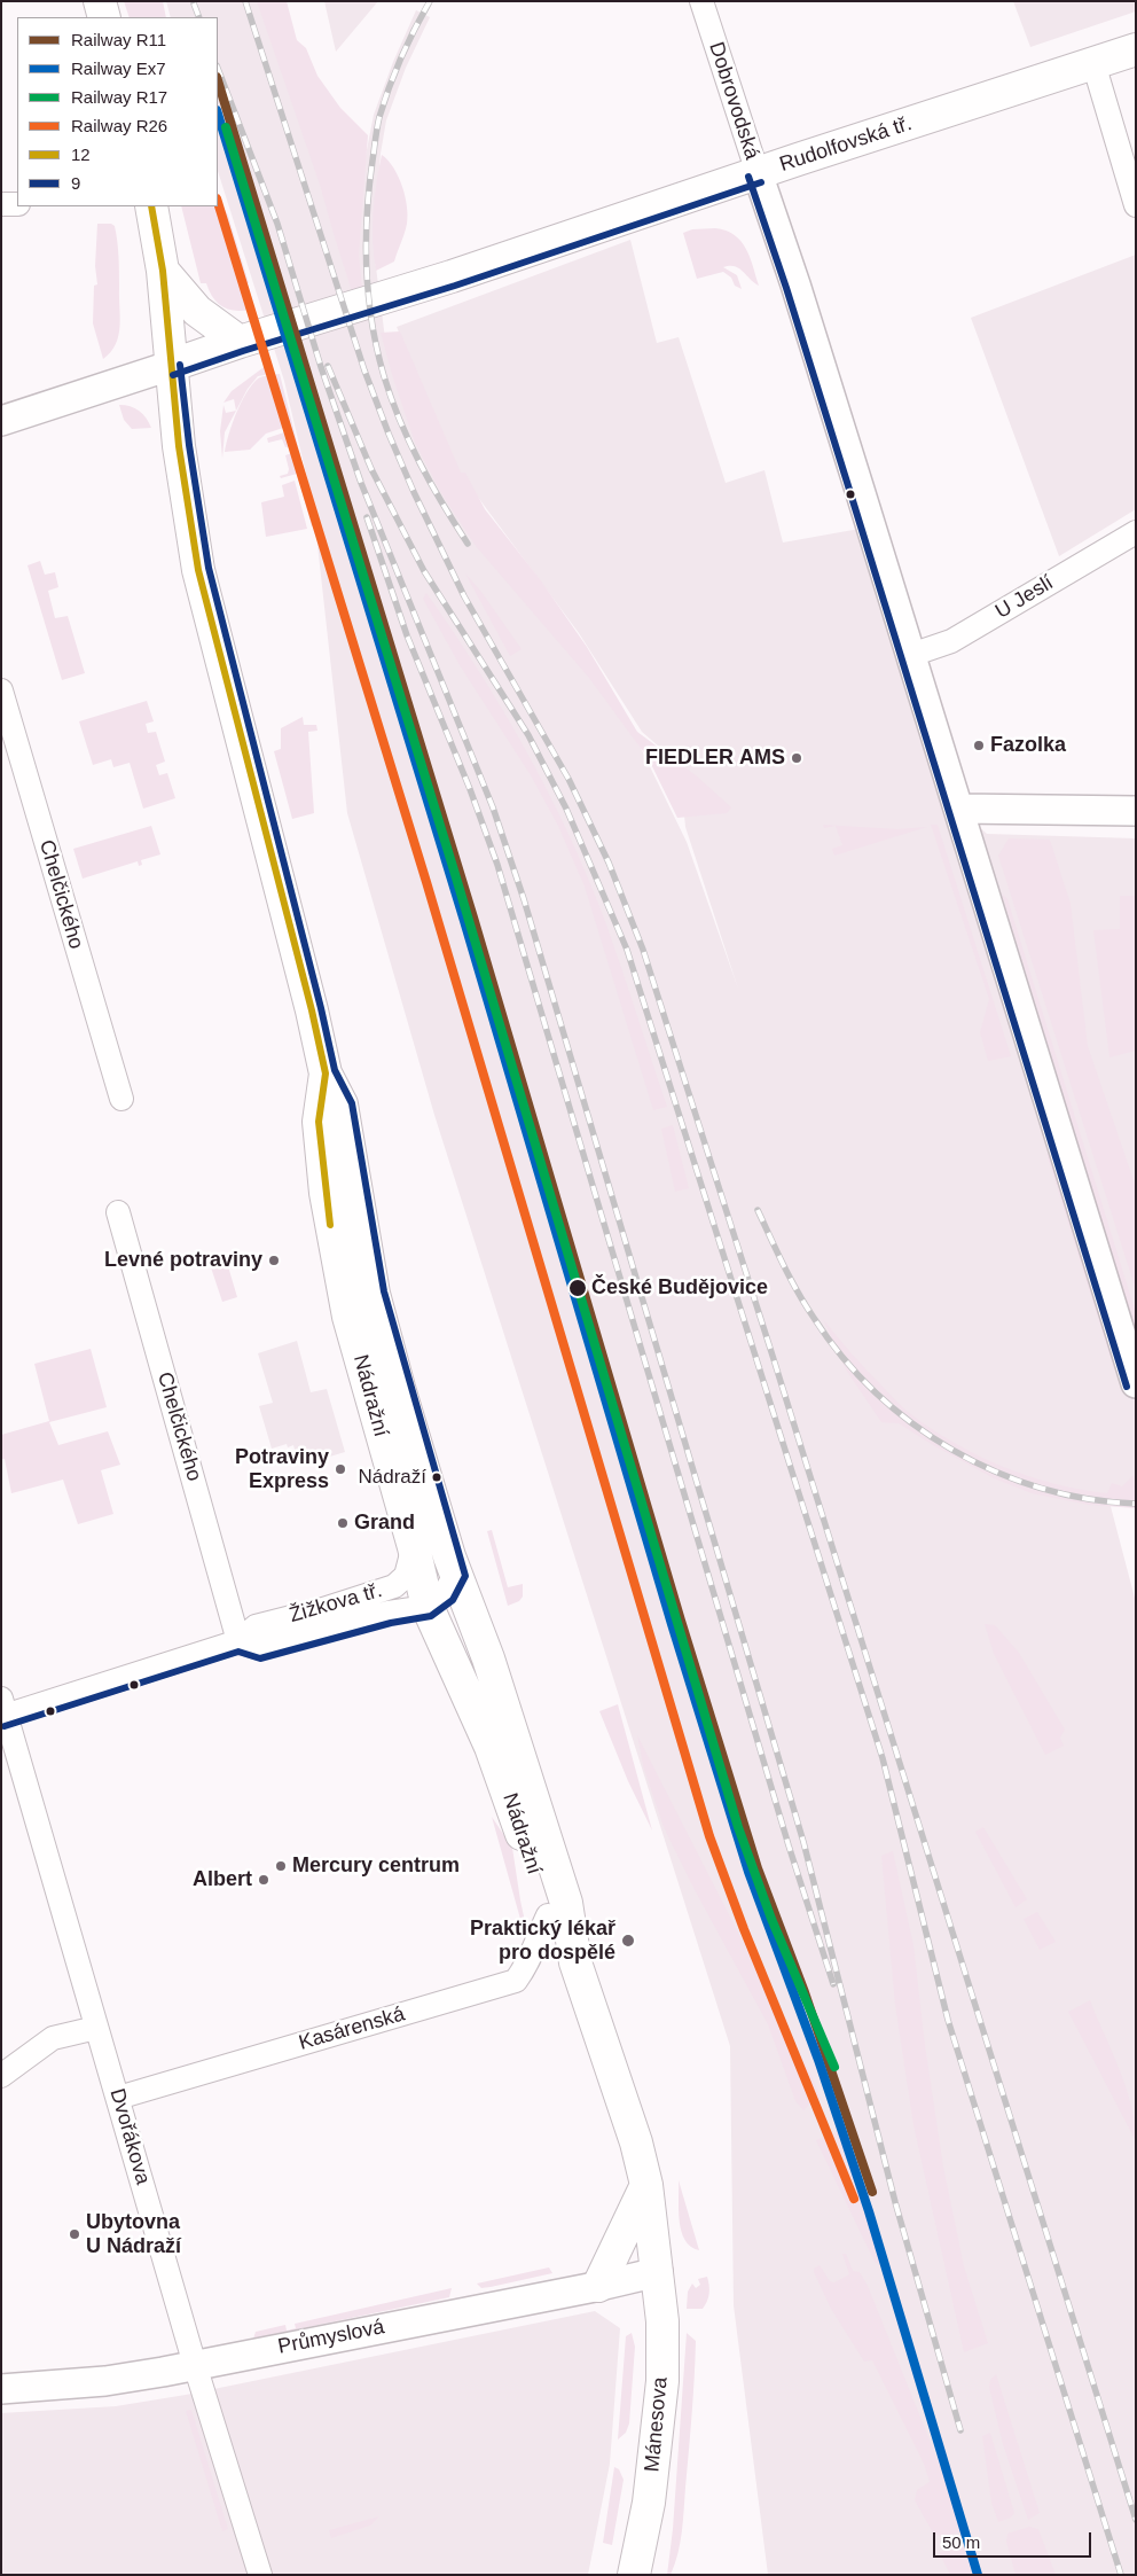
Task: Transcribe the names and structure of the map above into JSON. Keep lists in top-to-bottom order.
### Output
{
  "streets": {
    "main road": ["Rudolfovská tř.", "Nádražní", "Mánesova"],
    "street": [
      "Dobrovodská",
      "U Jeslí",
      "Chelčického",
      "Žižkova tř.",
      "Kasárenská",
      "Dvořákova",
      "Průmyslová"
    ]
  },
  "crossings": [
    ["Dobrovodská", "Rudolfovská tř."],
    ["Dobrovodská", "U Jeslí"],
    ["Rudolfovská tř.", "Nádražní"],
    ["Chelčického", "Žižkova tř."],
    ["Nádražní", "Žižkova tř."],
    ["Nádražní", "Kasárenská"],
    ["Nádražní", "Průmyslová"],
    ["Nádražní", "Mánesova"],
    ["Žižkova tř.", "Dvořákova"],
    ["Kasárenská", "Dvořákova"],
    ["Dvořákova", "Průmyslová"],
    ["Průmyslová", "Mánesova"]
  ],
  "places": [
    "Fazolka",
    "FIEDLER AMS",
    "Levné potraviny",
    "České Budějovice",
    "Potraviny Express",
    "Nádraží",
    "Grand",
    "Mercury centrum",
    "Albert",
    "Praktický lékař pro dospělé",
    "Ubytovna U Nádraží"
  ],
  "lines": [
    "rail line R11",
    "rail line Ex7",
    "rail line R17",
    "transit line 9",
    "rail line R26",
    "transit line 12"
  ],
  "legend": [
    "Railway R11",
    "Railway Ex7",
    "Railway R17",
    "Railway R26",
    "12",
    "9"
  ],
  "scale_bar": "50 m"
}
